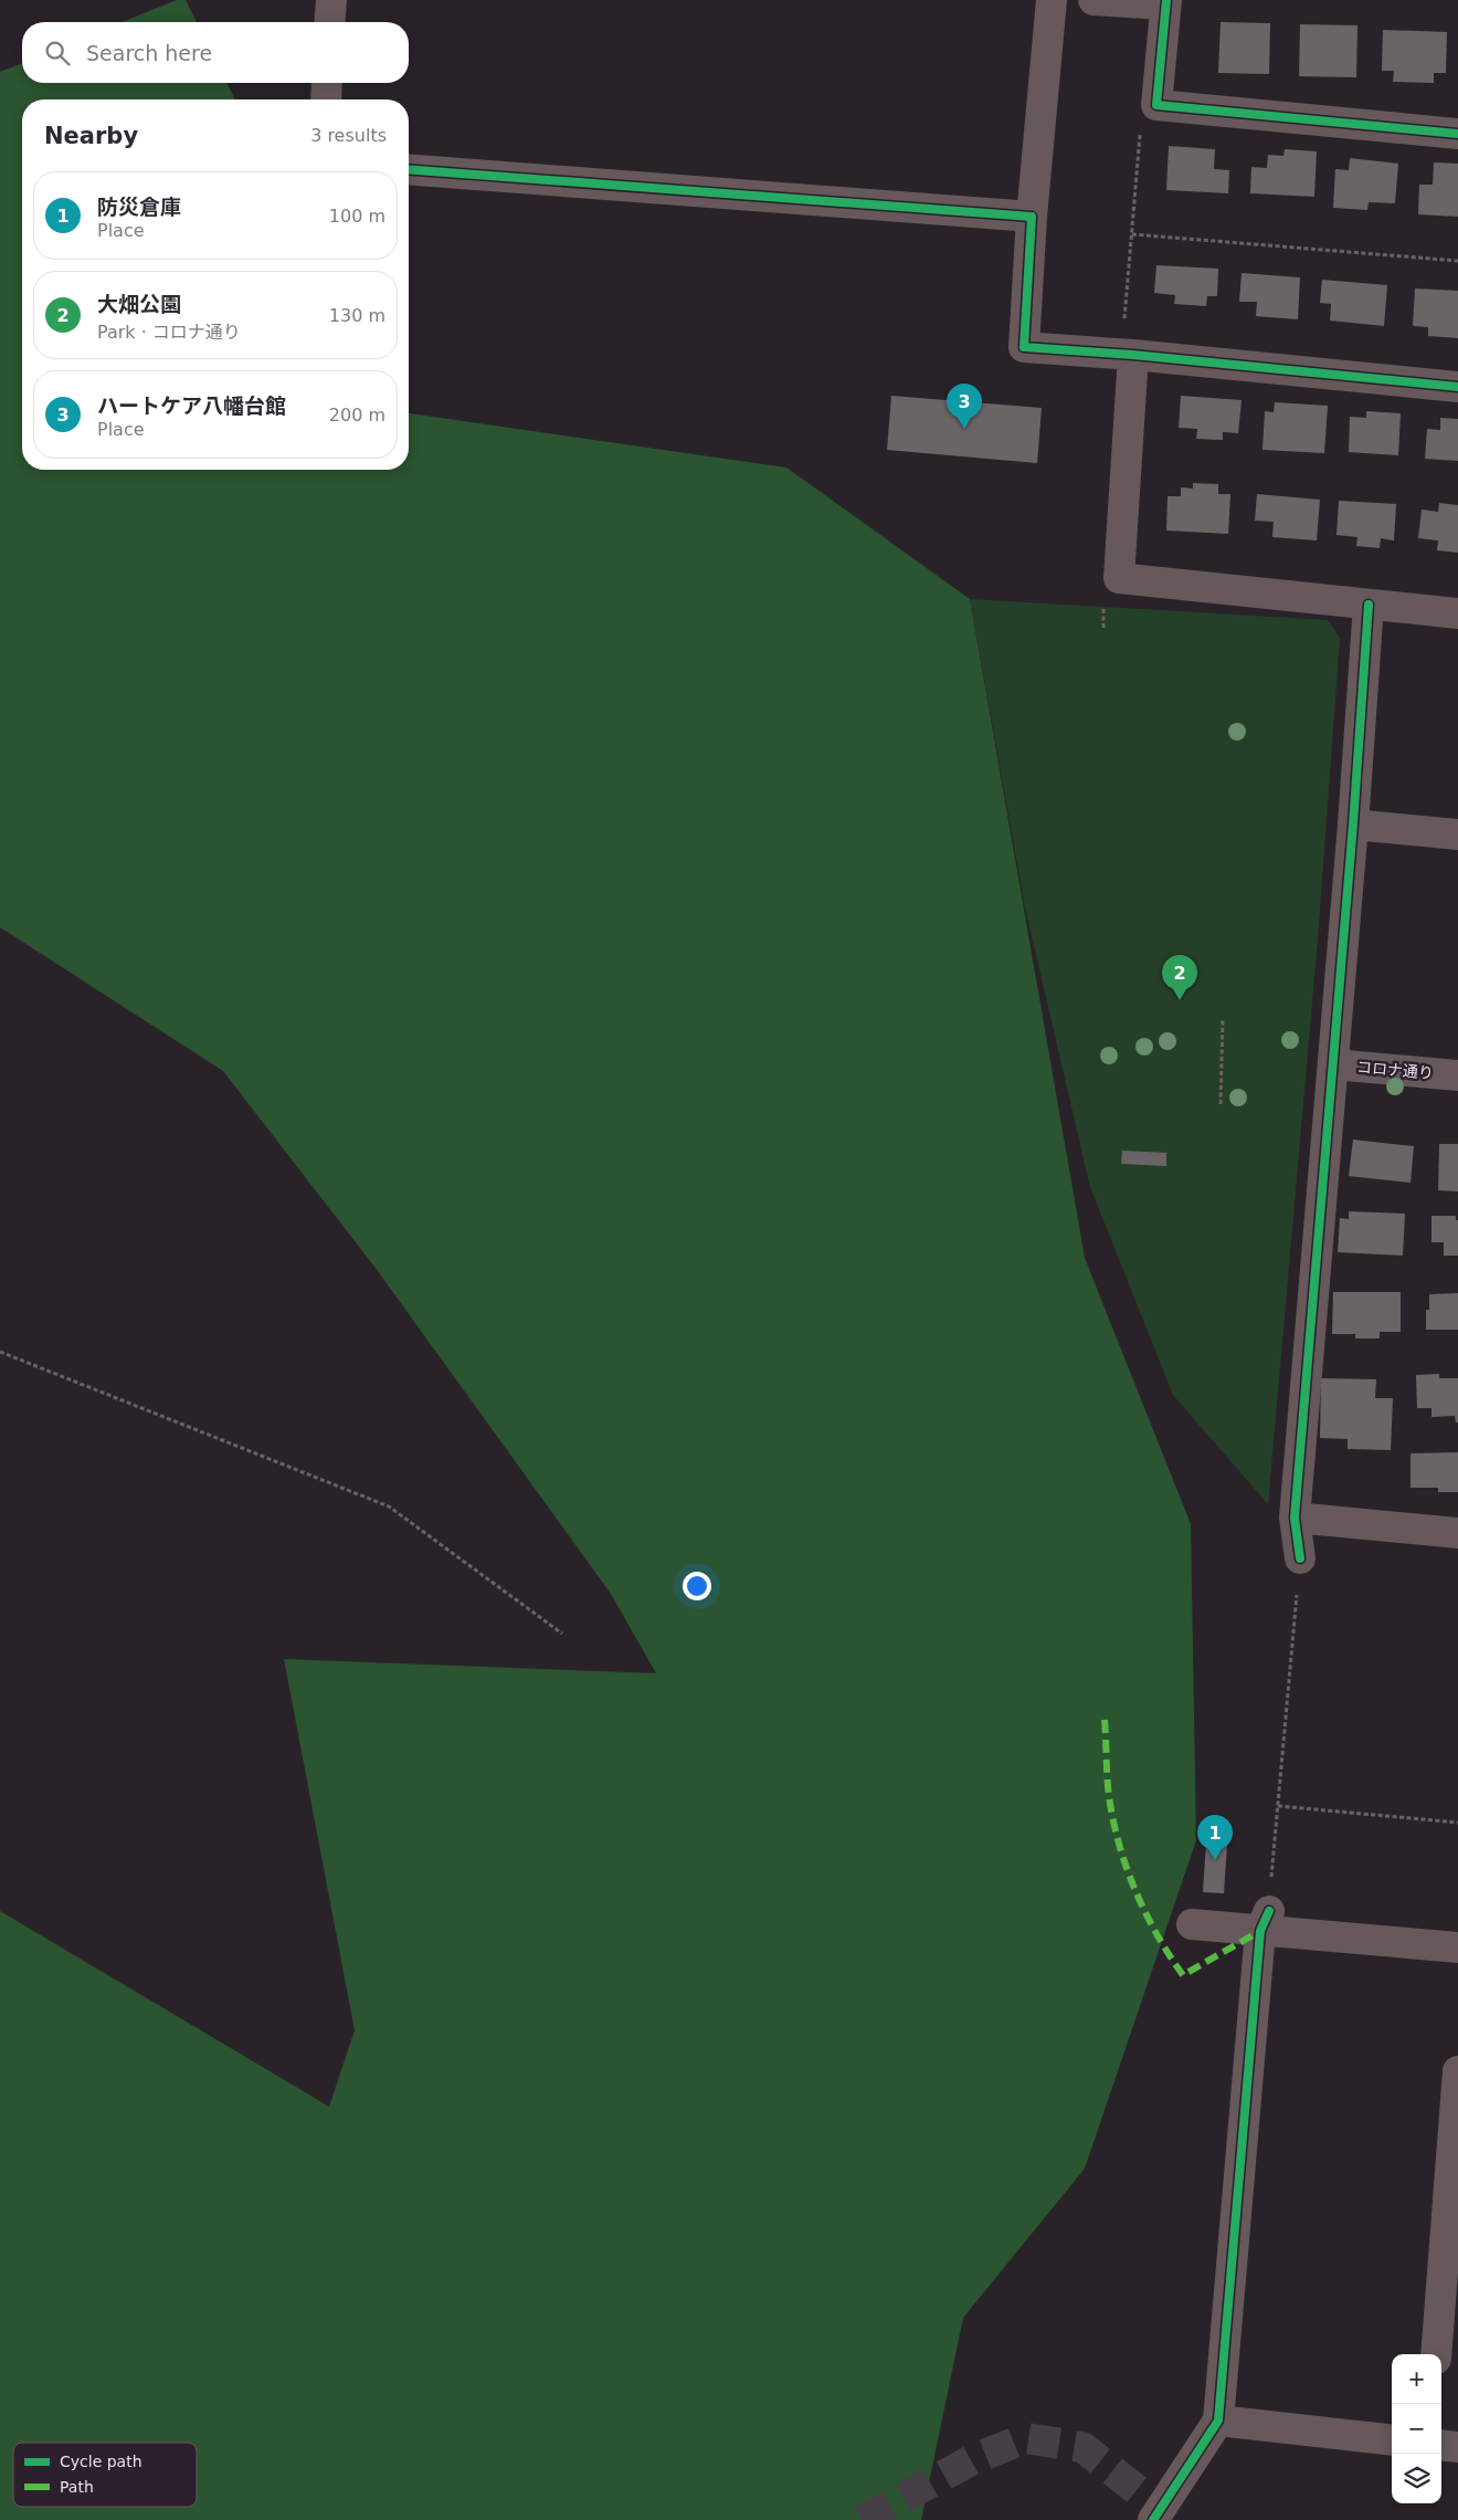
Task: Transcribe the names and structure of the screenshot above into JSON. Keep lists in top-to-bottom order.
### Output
{
  "streets": {
    "street": ["コロナ通り"]
  },
  "legend": ["Cycle path", "Path"],
  "page": {
    "search": "Search here",
    "heading": ["Nearby", "3 results"],
    "list": [
      {
        "mark": "1",
        "name": "防災倉庫",
        "note": "Place",
        "value": "100 m"
      },
      {
        "mark": "2",
        "name": "大畑公園",
        "note": "Park · コロナ通り",
        "value": "130 m"
      },
      {
        "mark": "3",
        "name": "ハートケア八幡台館",
        "note": "Place",
        "value": "200 m"
      }
    ],
    "pins": ["3", "2", "1"],
    "map_buttons": ["+", "−"]
  }
}
